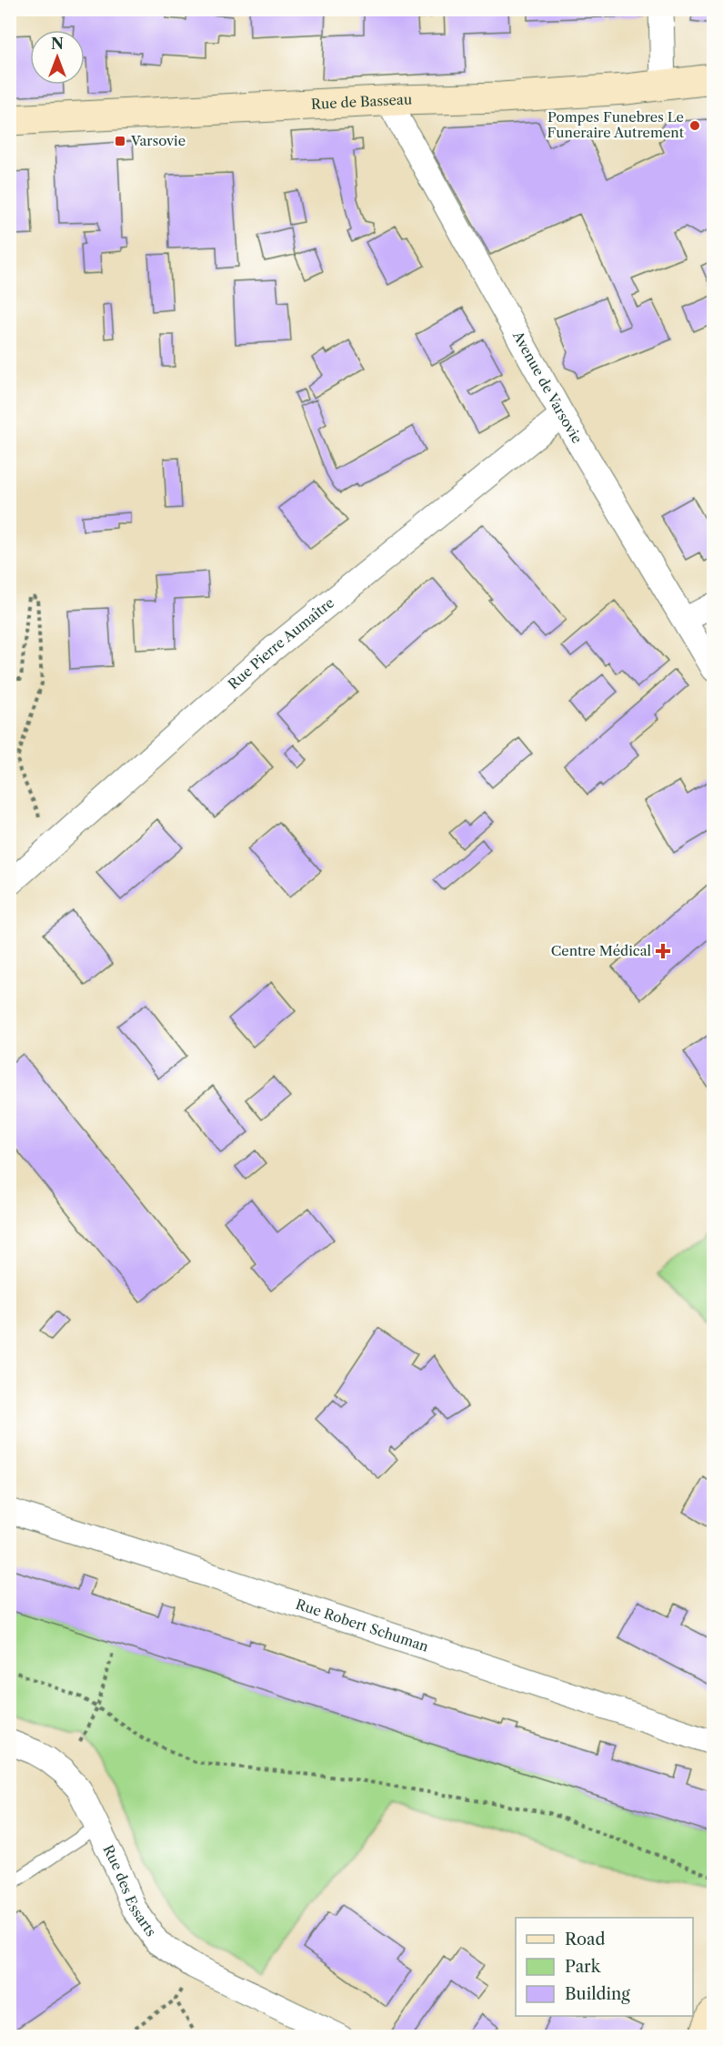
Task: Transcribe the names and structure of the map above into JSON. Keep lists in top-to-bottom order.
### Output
{
  "streets": {
    "street": [
      "Rue de Basseau",
      "Avenue de Varsovie",
      "Rue Pierre Aumaître",
      "Rue Robert Schuman",
      "Rue des Essarts"
    ]
  },
  "crossings": [
    ["Rue de Basseau", "Avenue de Varsovie"],
    ["Avenue de Varsovie", "Rue Pierre Aumaître"]
  ],
  "places": {
    "other": ["Pompes Funebres Le Funeraire Autrement"],
    "transit": ["Varsovie"],
    "health": ["Centre Médical"]
  },
  "legend": ["Road", "Park", "Building"],
  "north": "top"
}
